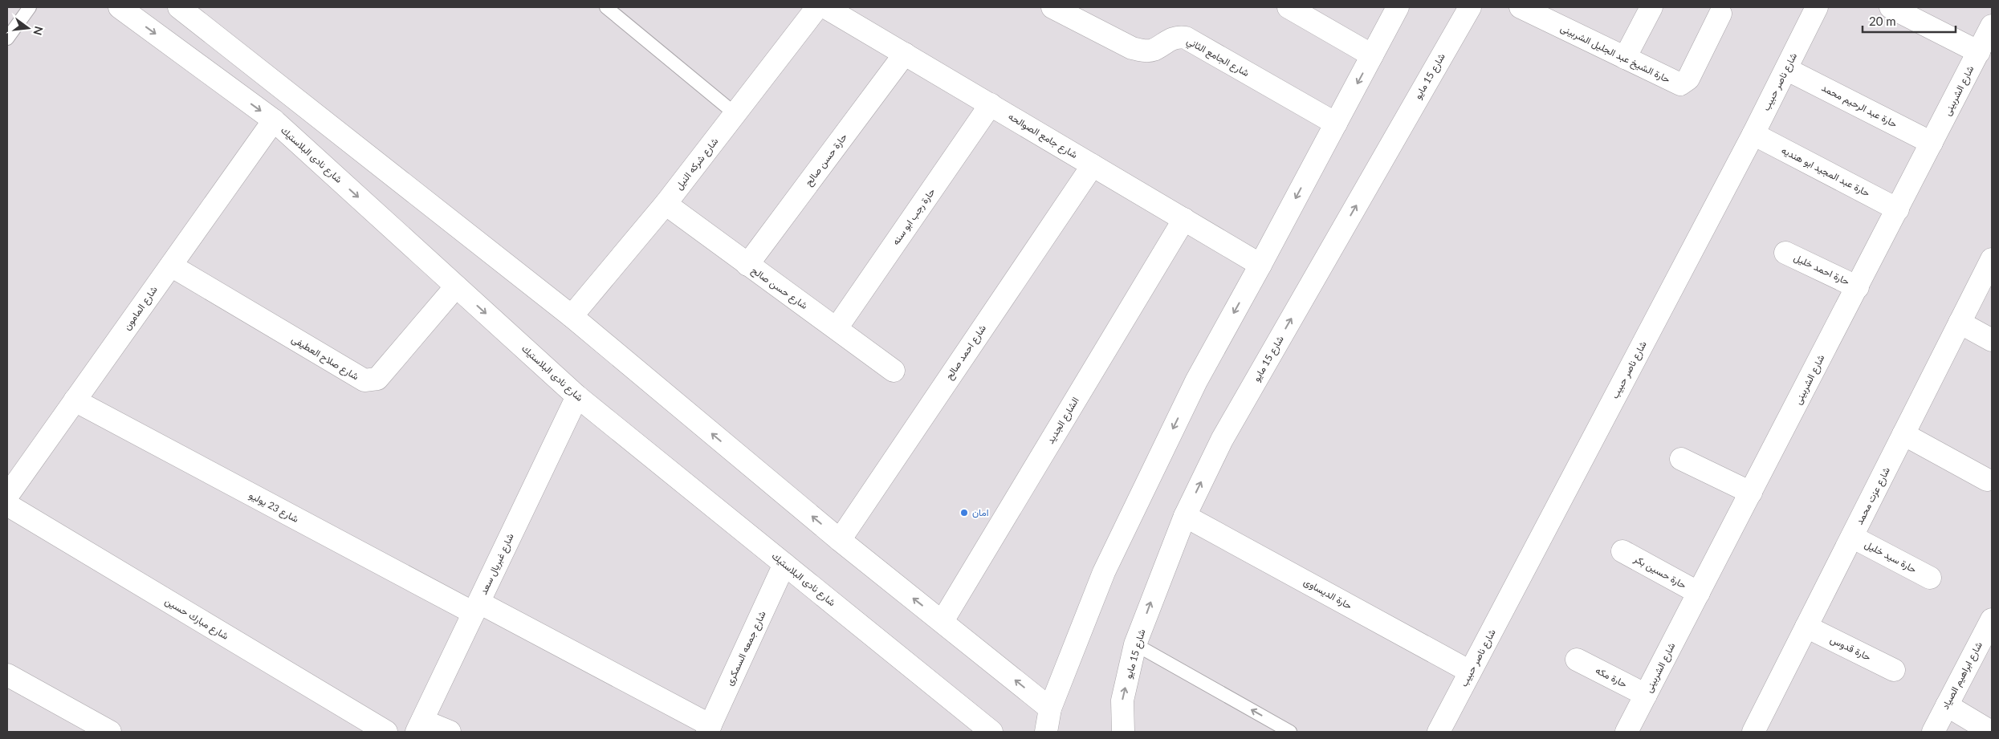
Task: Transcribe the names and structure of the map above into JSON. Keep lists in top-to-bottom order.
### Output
{
  "streets": {
    "street": [
      "حارة الشيخ عبد الجليل الشربينى",
      "شارع الجامع الثاني",
      "شارع 15 مايو",
      "شارع ناصر حبيب",
      "شارع الشربينى",
      "حارة عبد الرحيم محمد",
      "شارع جامع الصوالحه",
      "شارع نادى البلاستيك",
      "حارة حسن صالح",
      "شارع شركه النيل",
      "حارة عبد المجيد ابو هنديه",
      "حارة رجب ابو سنه",
      "حارة احمد خليل",
      "شارع حسن صالح",
      "شارع المامون",
      "شارع احمد صالح",
      "شارع صلاح العطيفى",
      "الشارع الجديد",
      "شارع عزت محمد",
      "شارع 23 يوليو",
      "حارة سيد خليل",
      "شارع غبريال سعد",
      "حارة حسين بكر",
      "حارة الديساوى",
      "شارع مبارك حسين",
      "شارع جمعه السمكرى",
      "حارة قدوس",
      "شارع ابراهيم الصياد",
      "حارة مكه"
    ]
  },
  "crossings": [
    ["شارع 15 مايو", "حارة الديساوى"],
    ["شارع ناصر حبيب", "حارة عبد الرحيم محمد"],
    ["شارع ناصر حبيب", "حارة عبد المجيد ابو هنديه"],
    ["شارع ناصر حبيب", "حارة الديساوى"],
    ["شارع الشربينى", "حارة عبد الرحيم محمد"],
    ["شارع الشربينى", "حارة عبد المجيد ابو هنديه"],
    ["شارع الشربينى", "حارة احمد خليل"],
    ["شارع الشربينى", "حارة حسين بكر"],
    ["شارع الشربينى", "حارة مكه"],
    ["شارع جامع الصوالحه", "حارة حسن صالح"],
    ["شارع جامع الصوالحه", "حارة رجب ابو سنه"],
    ["شارع جامع الصوالحه", "شارع احمد صالح"],
    ["شارع جامع الصوالحه", "الشارع الجديد"],
    ["شارع نادى البلاستيك", "شارع المامون"],
    ["شارع نادى البلاستيك", "شارع صلاح العطيفى"],
    ["شارع نادى البلاستيك", "شارع غبريال سعد"],
    ["شارع نادى البلاستيك", "شارع جمعه السمكرى"],
    ["حارة حسن صالح", "شارع حسن صالح"],
    ["شارع شركه النيل", "شارع حسن صالح"],
    ["حارة رجب ابو سنه", "شارع حسن صالح"],
    ["شارع المامون", "شارع صلاح العطيفى"],
    ["شارع المامون", "شارع 23 يوليو"],
    ["شارع عزت محمد", "حارة سيد خليل"],
    ["شارع عزت محمد", "حارة قدوس"],
    ["شارع 23 يوليو", "شارع غبريال سعد"],
    ["شارع 23 يوليو", "شارع جمعه السمكرى"]
  ],
  "places": ["امان"],
  "scale_bar": "20 m",
  "north": "right"
}
